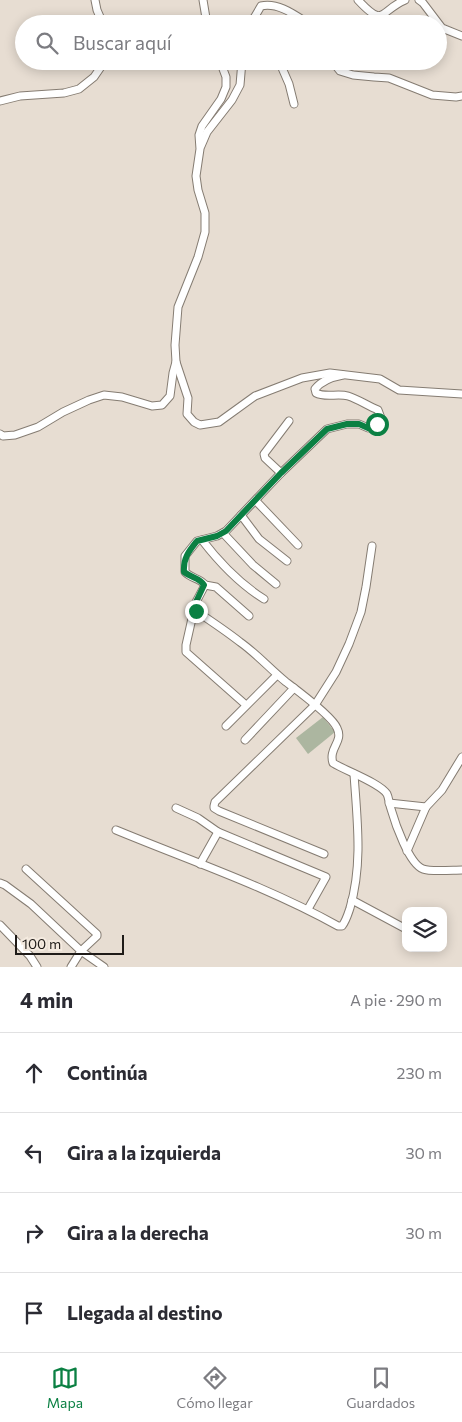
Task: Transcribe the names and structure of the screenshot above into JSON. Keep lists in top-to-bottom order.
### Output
{
  "scale_bar": "100 m",
  "page": {
    "search": "Buscar aquí",
    "scale": "100 m",
    "heading": ["4 min", "A pie · 290 m"],
    "list": [
      ["Continúa", "230 m"],
      ["Gira a la izquierda", "30 m"],
      ["Gira a la derecha", "30 m"],
      "Llegada al destino"
    ],
    "nav": ["Mapa", "Cómo llegar", "Guardados"]
  }
}
